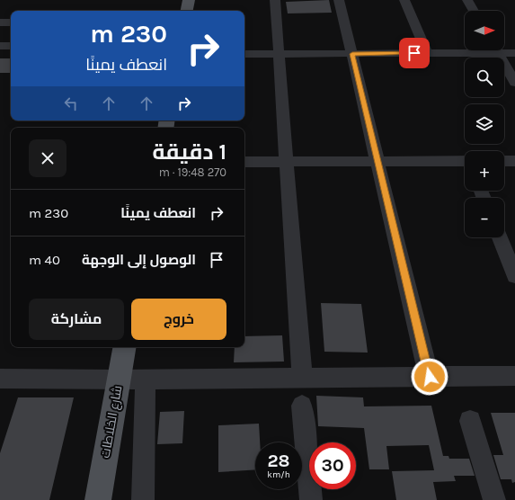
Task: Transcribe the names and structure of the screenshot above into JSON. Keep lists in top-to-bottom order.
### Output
{
  "streets": {
    "main road": ["شارع الخلاطات"]
  },
  "north": "right",
  "page": {
    "map_buttons": ["+", "−"],
    "turn": ["230 m", "انعطف يمينًا"],
    "heading": ["1 دقيقة", "270 m · 19:48"],
    "list": [
      {
        "name": "انعطف يمينًا",
        "value": "230 m"
      },
      {
        "name": "الوصول إلى الوجهة",
        "value": "40 m"
      }
    ],
    "buttons": ["خروج", "مشاركة"],
    "speed": "28 km/h",
    "limit": "30"
  }
}
